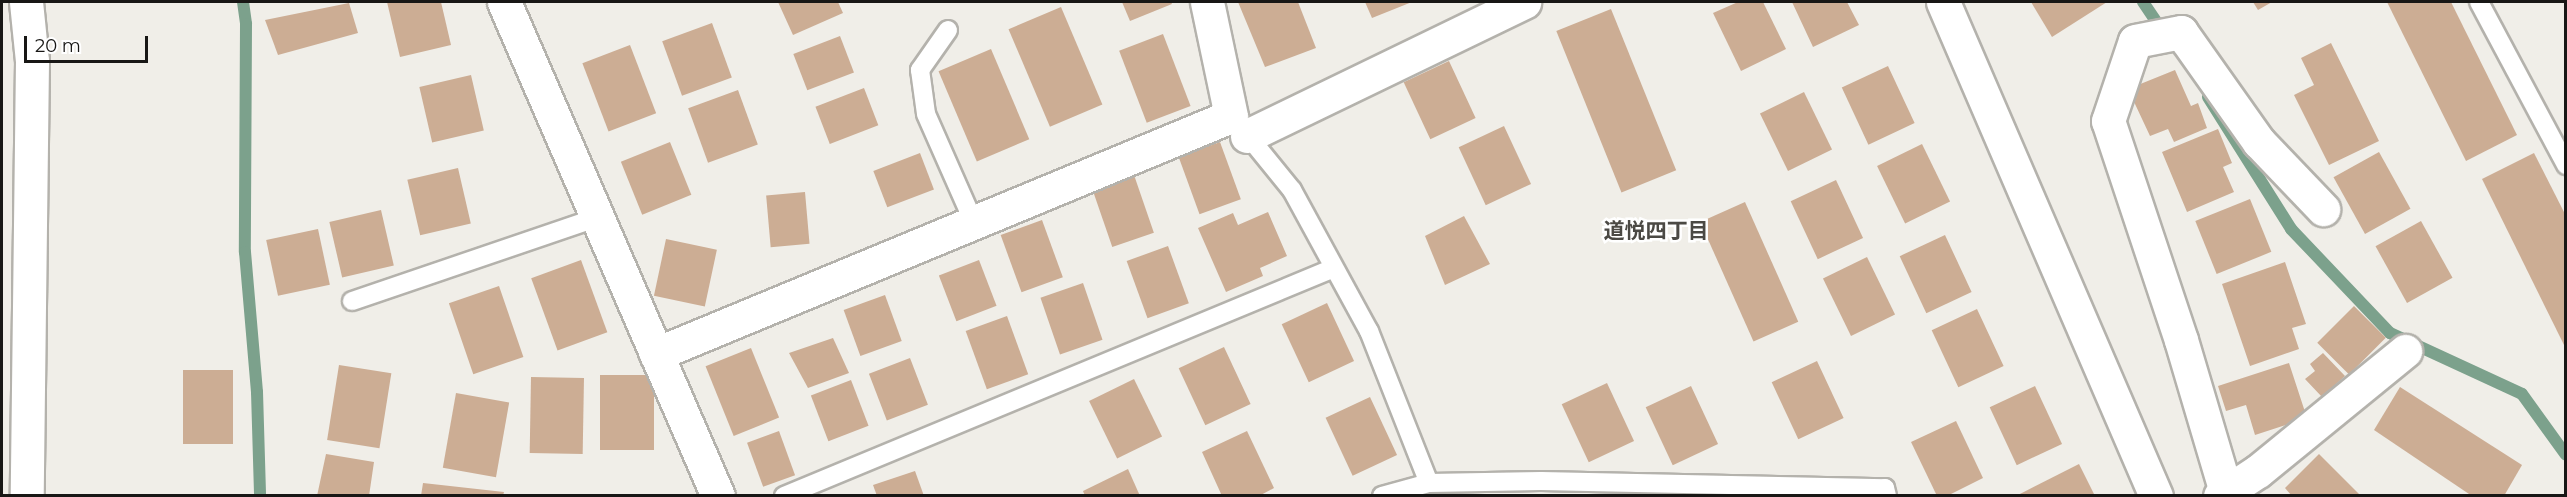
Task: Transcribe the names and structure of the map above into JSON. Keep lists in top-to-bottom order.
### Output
{
  "districts": ["道悦四丁目"],
  "scale_bar": "20 m"
}
